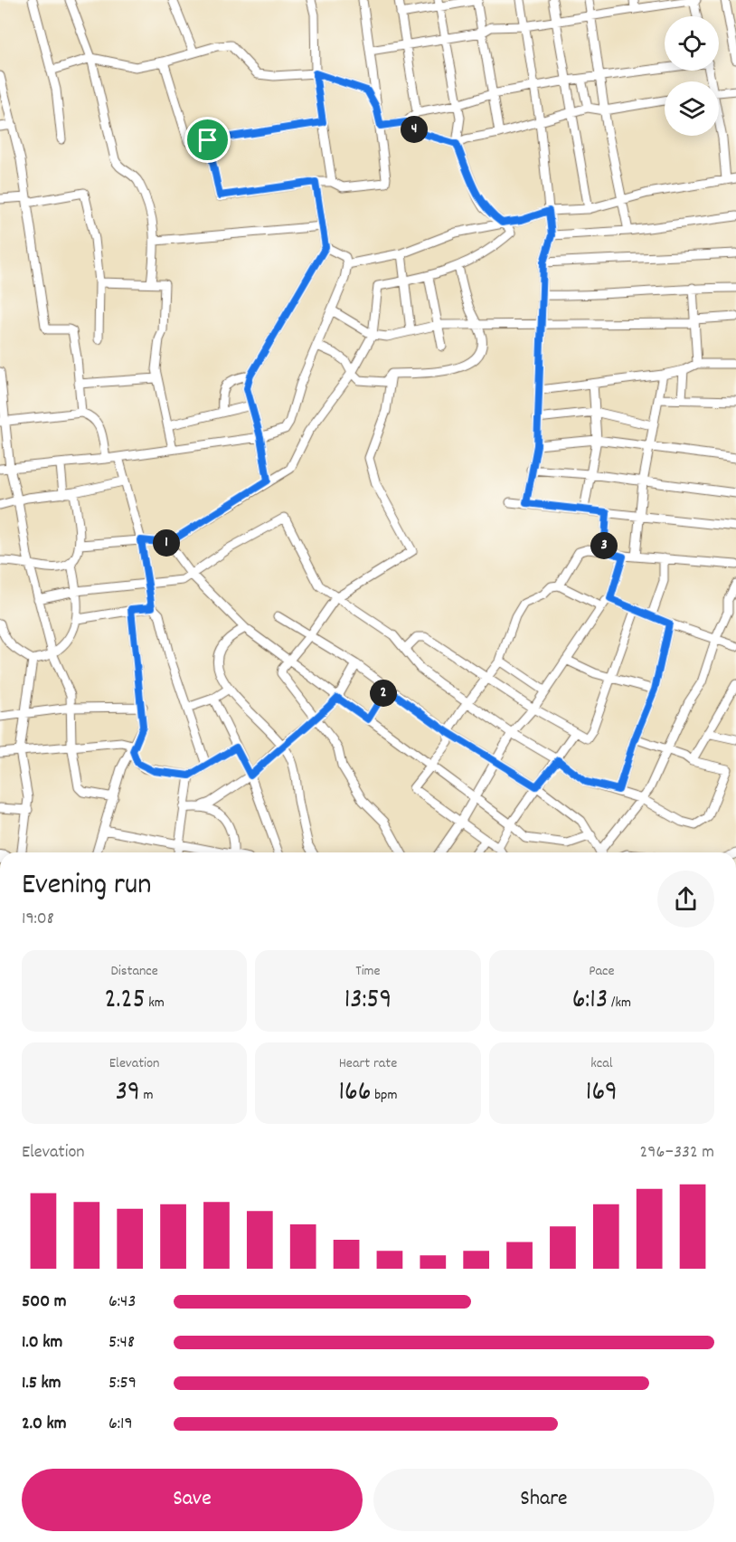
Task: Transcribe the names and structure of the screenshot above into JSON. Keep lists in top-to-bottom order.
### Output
{
  "page": {
    "pins": [
      "4",
      "1",
      "3",
      "2"
    ],
    "heading": ["Evening run", "19:08"],
    "stats": [
      ["Distance", "2.25 km"],
      ["Time", "13:59"],
      ["Pace", "6:13 /km"],
      ["Elevation", "39 m"],
      ["Heart rate", "166 bpm"],
      ["kcal", "169"]
    ],
    "chart": ["Elevation", "296–332 m"],
    "list": [
      {
        "name": "500 m",
        "note": "6:43"
      },
      {
        "name": "1.0 km",
        "note": "5:48"
      },
      {
        "name": "1.5 km",
        "note": "5:59"
      },
      {
        "name": "2.0 km",
        "note": "6:19"
      }
    ],
    "buttons": ["Save", "Share"]
  }
}
